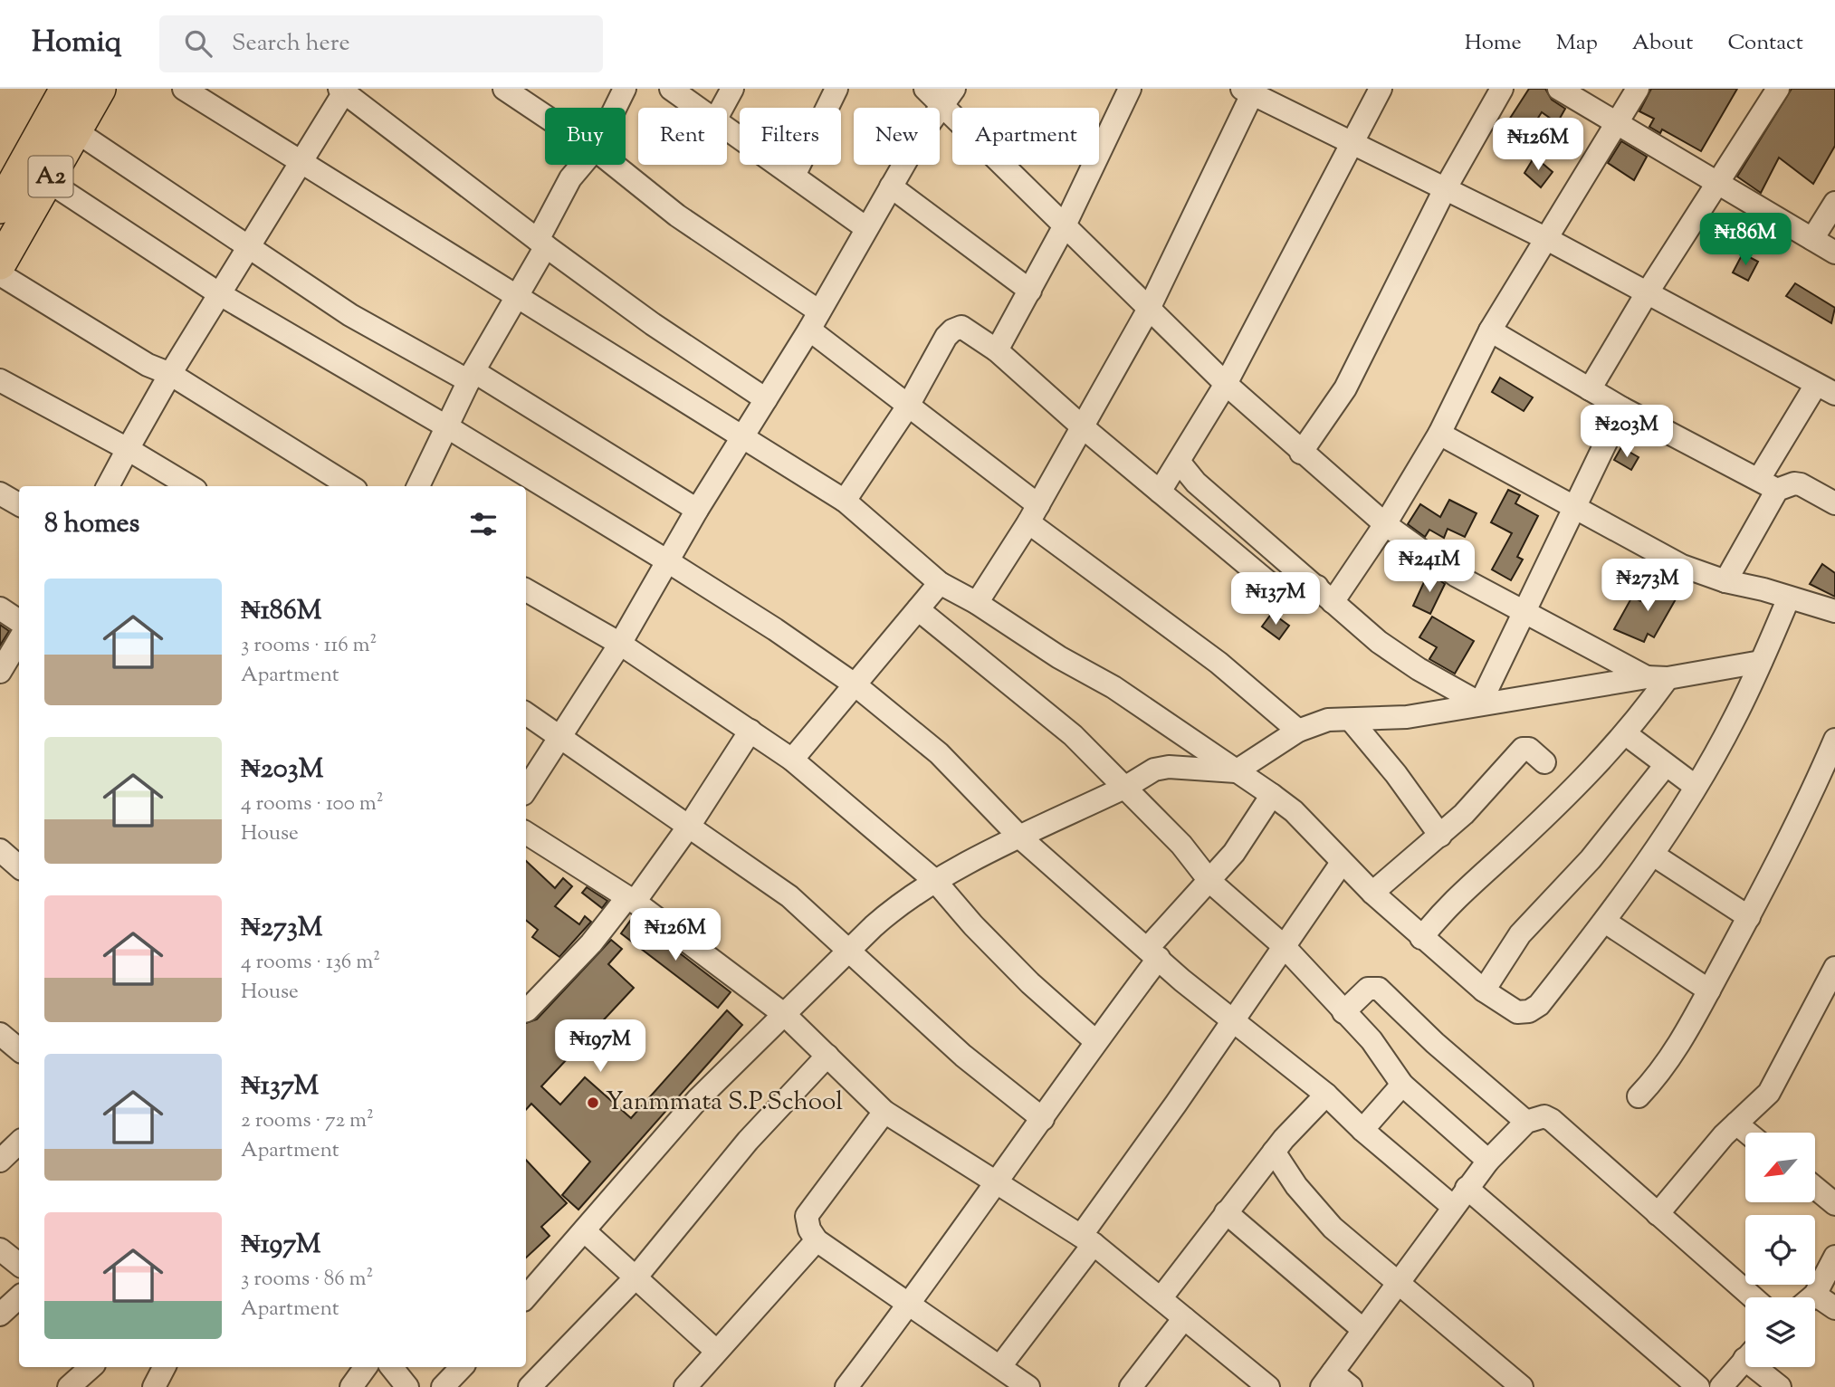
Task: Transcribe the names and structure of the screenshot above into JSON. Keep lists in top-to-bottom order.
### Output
{
  "streets": {
    "highway": ["A2"]
  },
  "places": ["Yanmmata S.P.School"],
  "north": "bottom left",
  "page": {
    "header": "Homiq",
    "search": "Search here",
    "nav": [
      "Home",
      "Map",
      "About",
      "Contact"
    ],
    "chip": [
      "Buy",
      "Rent",
      "Filters",
      "New",
      "Apartment"
    ],
    "price": [
      "₦126M",
      "₦186M",
      "₦203M",
      "₦241M",
      "₦273M",
      "₦137M",
      "₦126M",
      "₦197M"
    ],
    "heading": "8 homes",
    "list": [
      {
        "name": "₦186M",
        "note": "3 rooms · 116 m² · Apartment"
      },
      {
        "name": "₦203M",
        "note": "4 rooms · 100 m² · House"
      },
      {
        "name": "₦273M",
        "note": "4 rooms · 136 m² · House"
      },
      {
        "name": "₦137M",
        "note": "2 rooms · 72 m² · Apartment"
      },
      {
        "name": "₦197M",
        "note": "3 rooms · 86 m² · Apartment"
      }
    ]
  }
}
